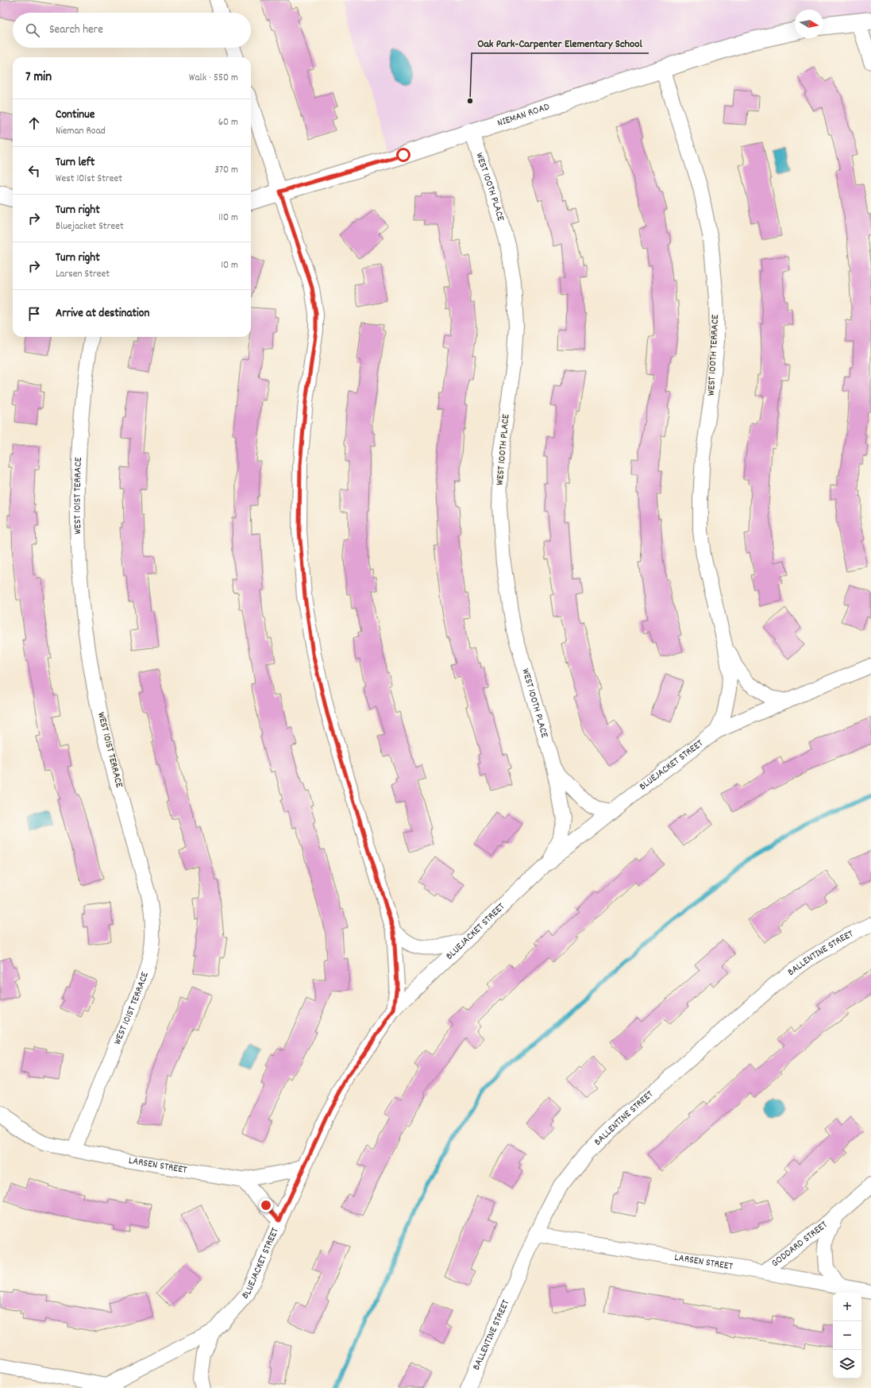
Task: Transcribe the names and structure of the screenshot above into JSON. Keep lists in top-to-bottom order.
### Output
{
  "streets": {
    "street": [
      "NIEMAN ROAD",
      "WEST 100TH PLACE",
      "WEST 100TH TERRACE",
      "WEST 101ST TERRACE",
      "BLUEJACKET STREET",
      "BALLENTINE STREET",
      "LARSEN STREET",
      "GODDARD STREET"
    ]
  },
  "crossings": [
    ["NIEMAN ROAD", "WEST 100TH PLACE"],
    ["NIEMAN ROAD", "WEST 100TH TERRACE"],
    ["WEST 100TH PLACE", "BLUEJACKET STREET"],
    ["WEST 100TH TERRACE", "BLUEJACKET STREET"],
    ["WEST 101ST TERRACE", "LARSEN STREET"],
    ["BLUEJACKET STREET", "LARSEN STREET"],
    ["BALLENTINE STREET", "LARSEN STREET"],
    ["LARSEN STREET", "GODDARD STREET"]
  ],
  "places": ["Oak Park-Carpenter Elementary School"],
  "north": "right",
  "page": {
    "search": "Search here",
    "heading": ["7 min", "Walk · 550 m"],
    "list": [
      ["Continue", "Nieman Road", "60 m"],
      ["Turn left", "West 101st Street", "370 m"],
      ["Turn right", "Bluejacket Street", "110 m"],
      ["Turn right", "Larsen Street", "10 m"],
      "Arrive at destination"
    ],
    "map_buttons": ["+", "−"]
  }
}
